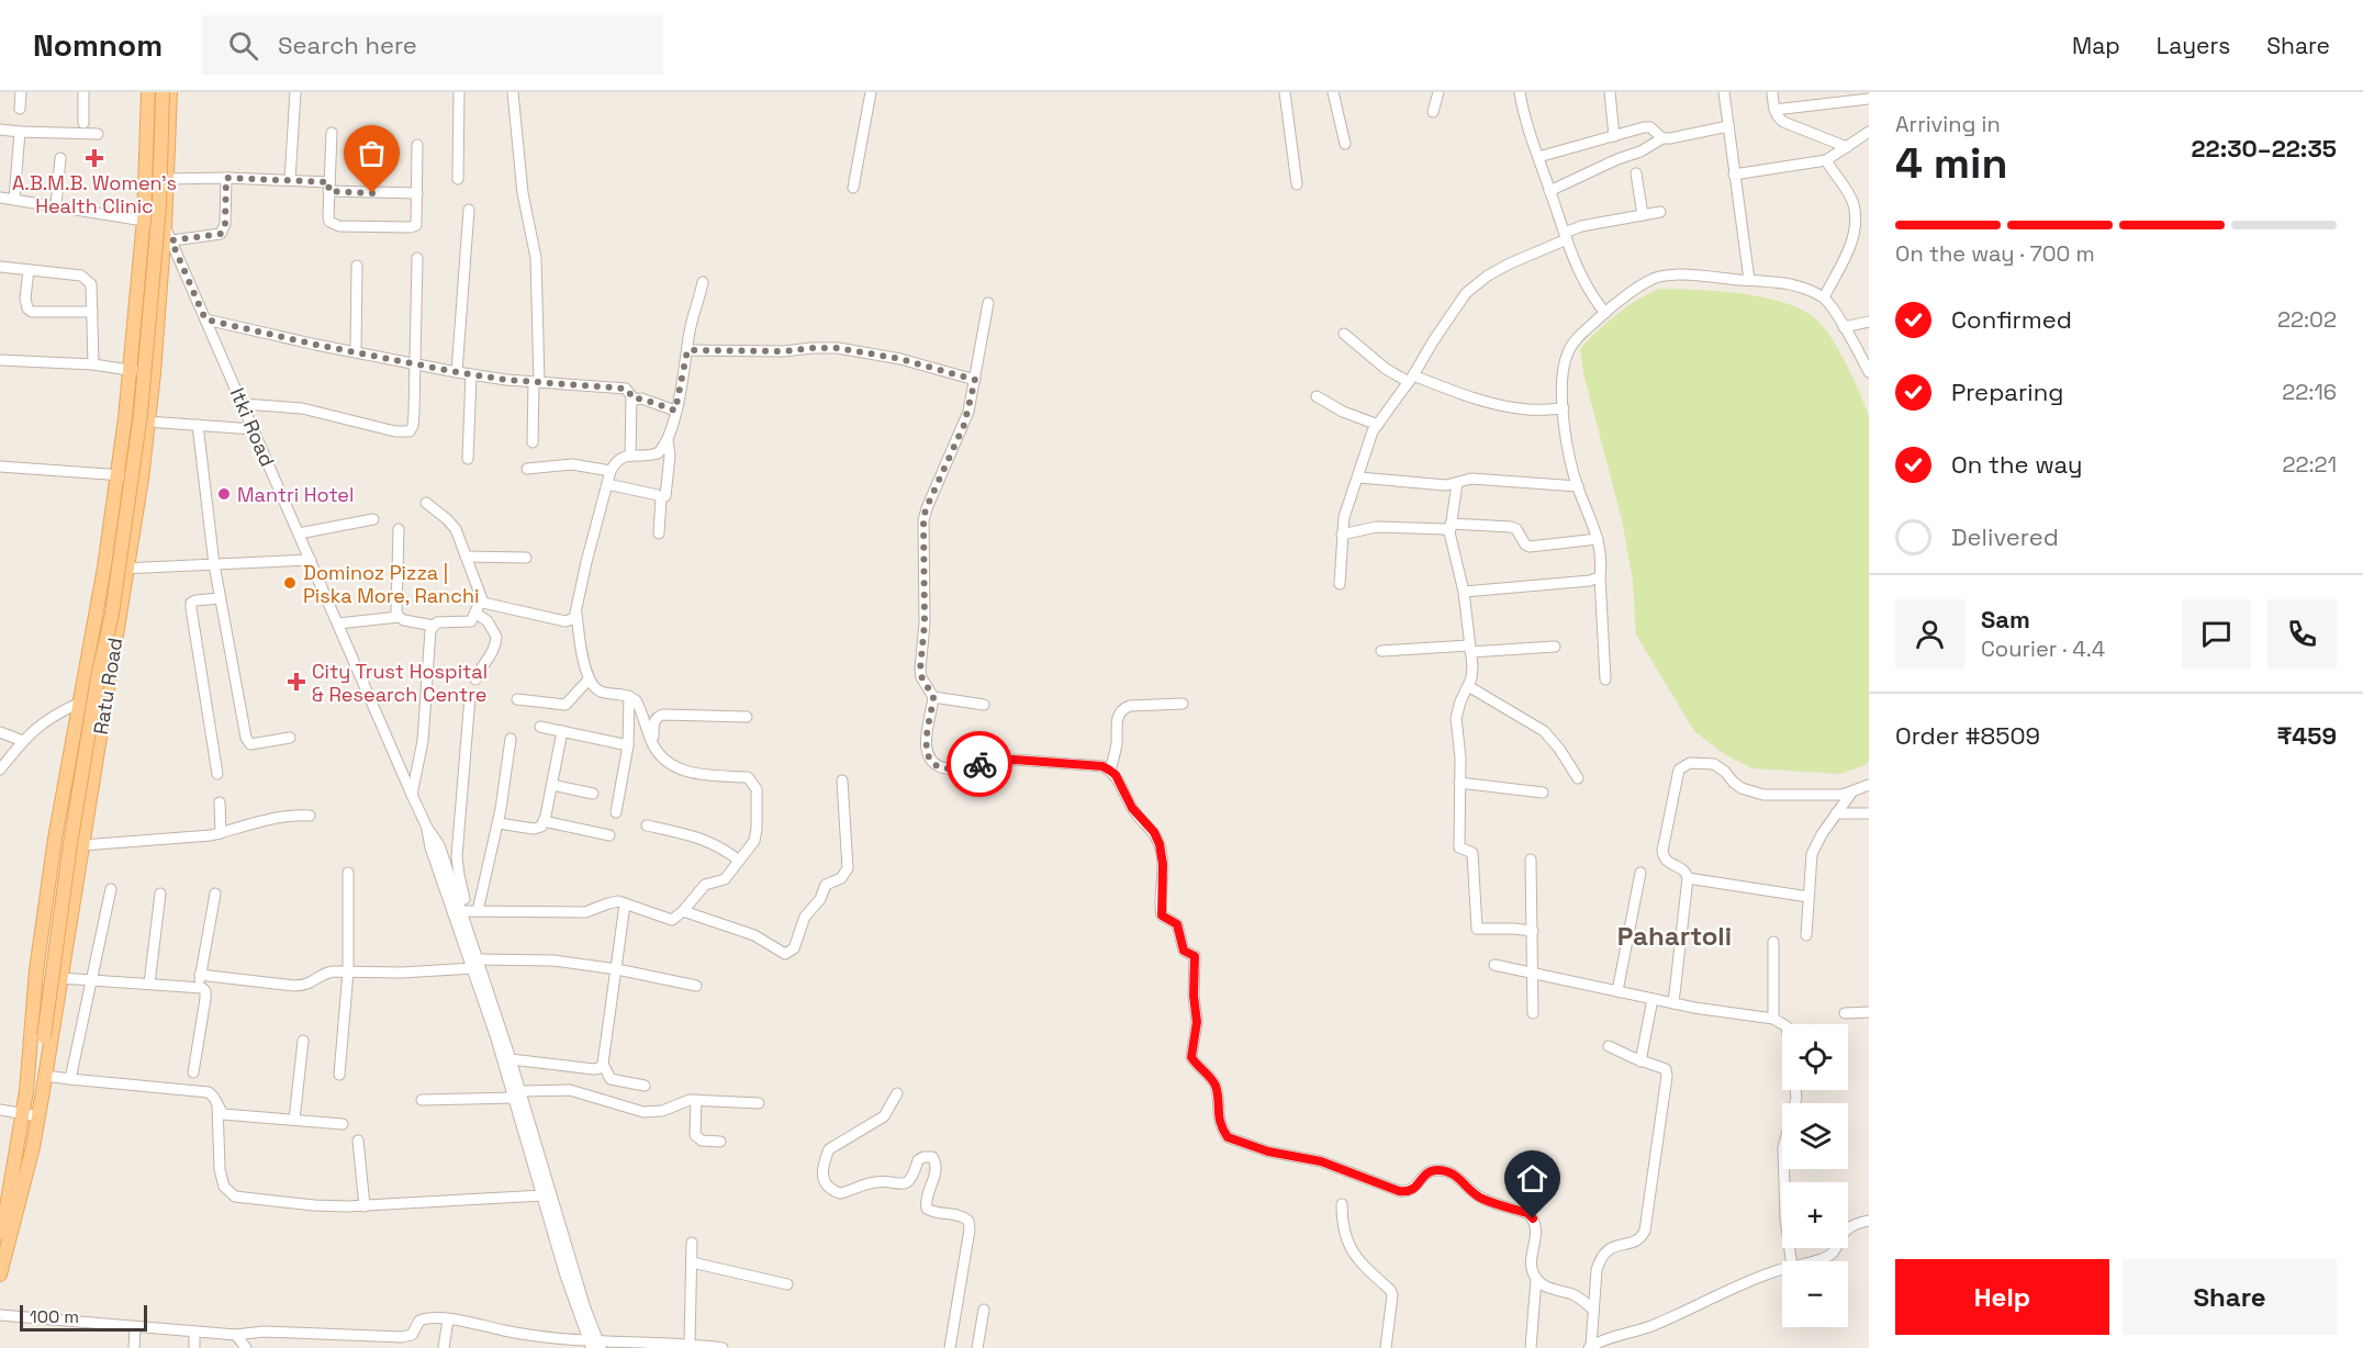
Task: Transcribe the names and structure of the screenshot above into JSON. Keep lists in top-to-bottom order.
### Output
{
  "streets": {
    "main road": ["Ratu Road"],
    "street": ["Itki Road"]
  },
  "crossings": [
    ["Itki Road", "Ratu Road"]
  ],
  "districts": ["Pahartoli"],
  "places": {
    "health": ["A.B.M.B. Women's Health Clinic", "City Trust Hospital & Research Centre"],
    "other": ["Mantri Hotel", "Dominoz Pizza | Piska More, Ranchi"]
  },
  "scale_bar": "100 m",
  "page": {
    "header": "Nomnom",
    "search": "Search here",
    "nav": ["Map", "Layers", "Share"],
    "heading": ["4 min", "Arriving in", "22:30–22:35"],
    "panel": [
      "Sam",
      "Courier · 4.4",
      "Order #8509",
      "₹459"
    ],
    "bar": "On the way · 700 m",
    "list": [
      ["Confirmed", "22:02"],
      ["Preparing", "22:16"],
      ["On the way", "22:21"],
      "Delivered"
    ],
    "map_buttons": ["+", "−"],
    "buttons": ["Help", "Share"],
    "scale": "100 m"
  }
}
